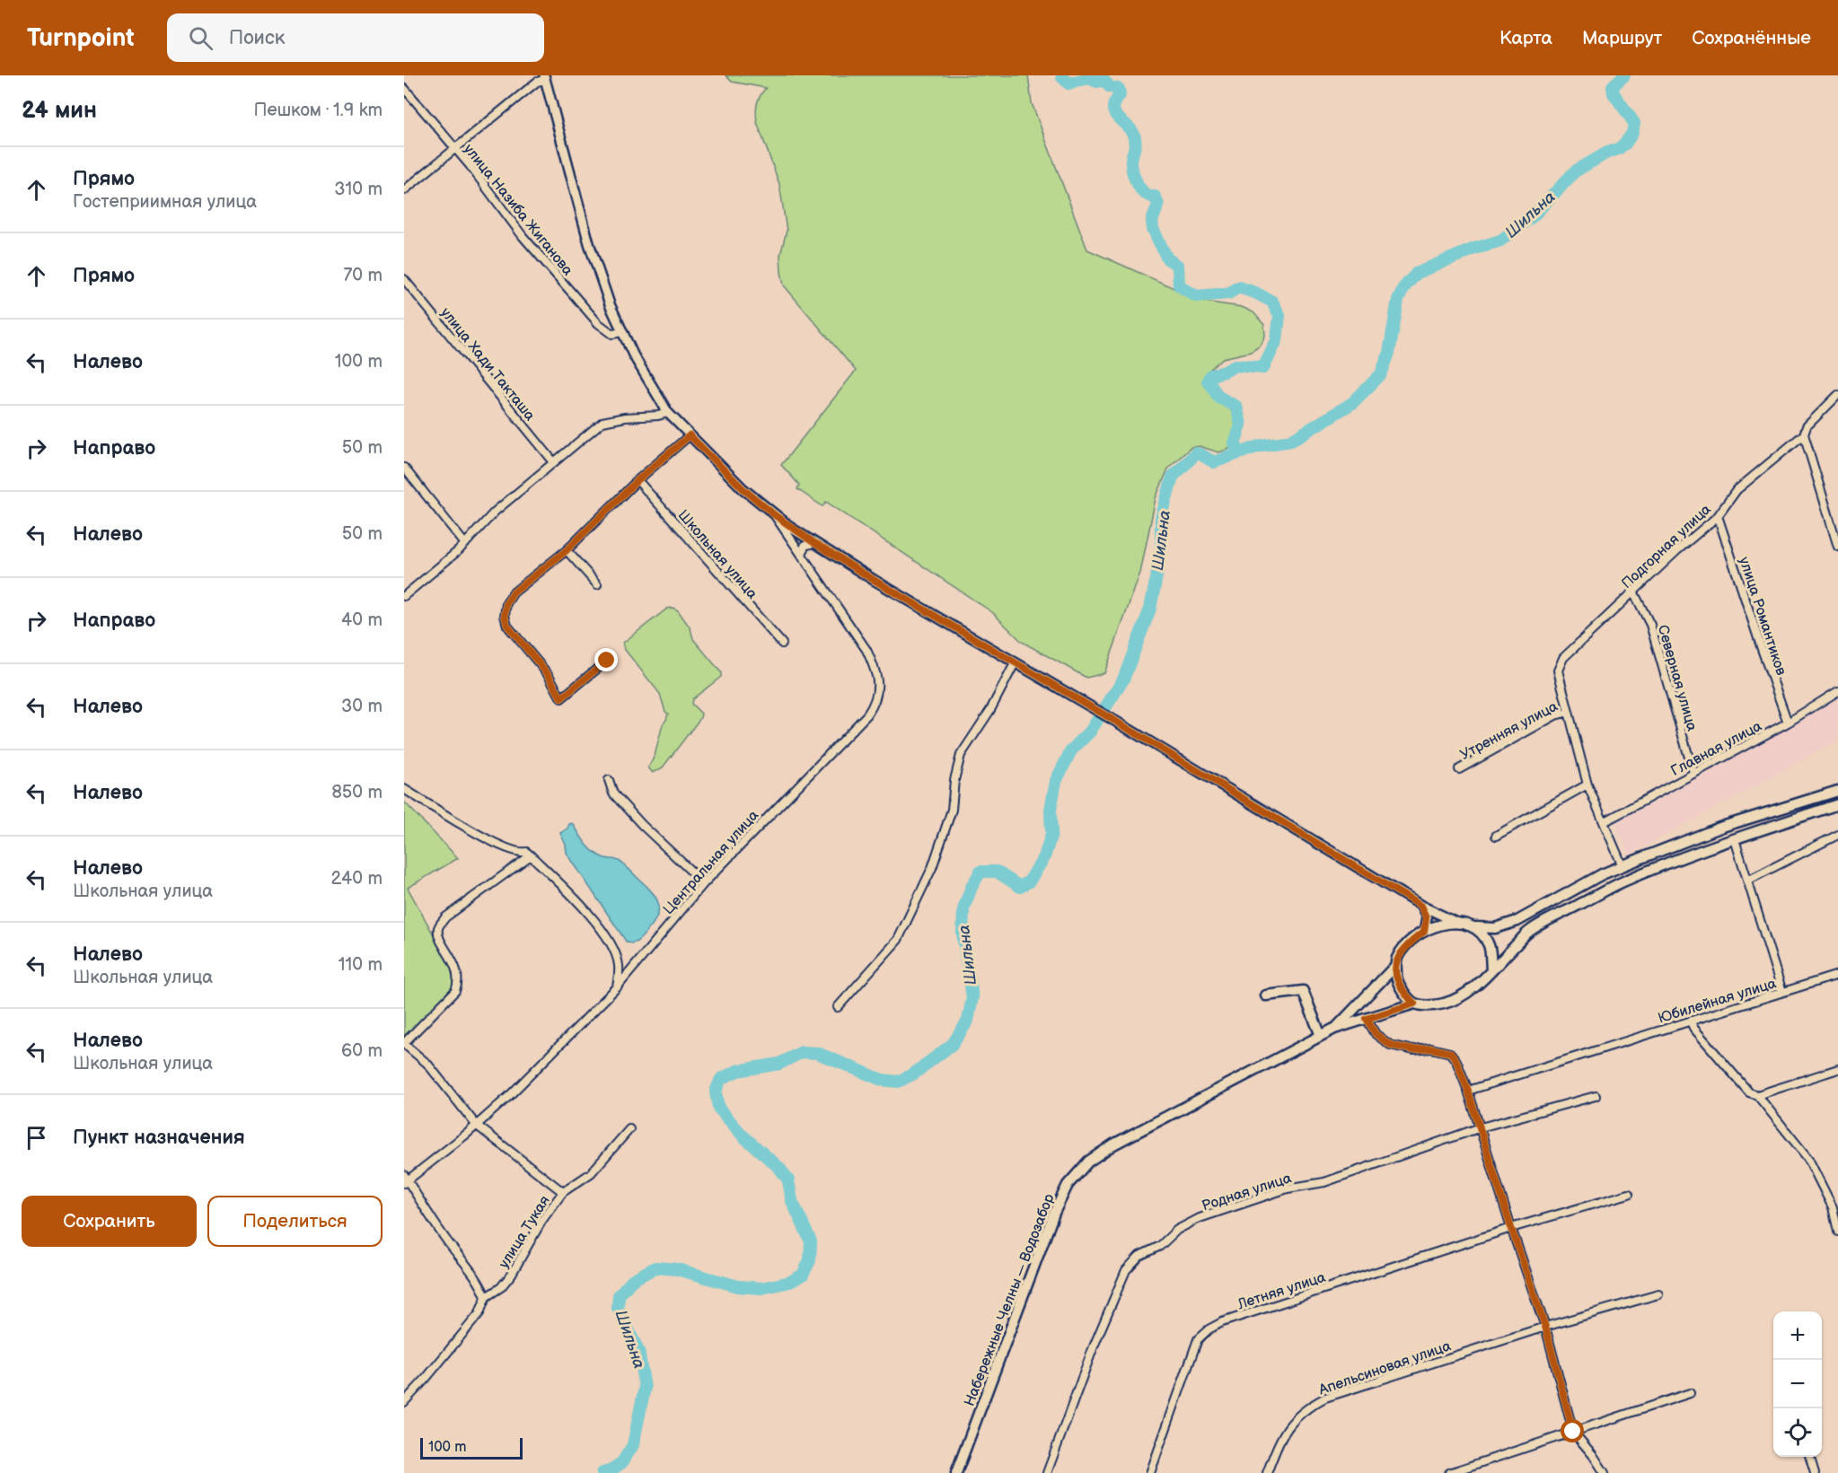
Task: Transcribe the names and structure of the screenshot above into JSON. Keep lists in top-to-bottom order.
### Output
{
  "streets": {
    "main road": ["Набережные Челны — Водозабор"],
    "street": [
      "улица Назиба Жиганова",
      "улица Хади Такташа",
      "Подгорная улица",
      "Школьная улица",
      "улица Романтиков",
      "Северная улица",
      "Утренняя улица",
      "Главная улица",
      "Центральная улица",
      "Юбилейная улица",
      "Родная улица",
      "улица Тукая",
      "Летняя улица",
      "Апельсиновая улица"
    ]
  },
  "crossings": [
    ["Подгорная улица", "улица Романтиков"],
    ["Подгорная улица", "Северная улица"],
    ["Подгорная улица", "Утренняя улица"],
    ["улица Романтиков", "Главная улица"],
    ["Северная улица", "Главная улица"]
  ],
  "water": ["Шильна"],
  "scale_bar": "100 m",
  "page": {
    "header": "Turnpoint",
    "search": "Поиск",
    "nav": ["Карта", "Маршрут", "Сохранённые"],
    "heading": ["24 мин", "Пешком · 1.9 km"],
    "list": [
      ["Прямо", "Гостеприимная улица", "310 m"],
      ["Прямо", "70 m"],
      ["Налево", "100 m"],
      ["Направо", "50 m"],
      ["Налево", "50 m"],
      ["Направо", "40 m"],
      ["Налево", "30 m"],
      ["Налево", "850 m"],
      ["Налево", "Школьная улица", "240 m"],
      ["Налево", "Школьная улица", "110 m"],
      ["Налево", "Школьная улица", "60 m"],
      "Пункт назначения"
    ],
    "buttons": ["Сохранить", "Поделиться"],
    "map_buttons": ["+", "−"],
    "scale": "100 m"
  }
}
